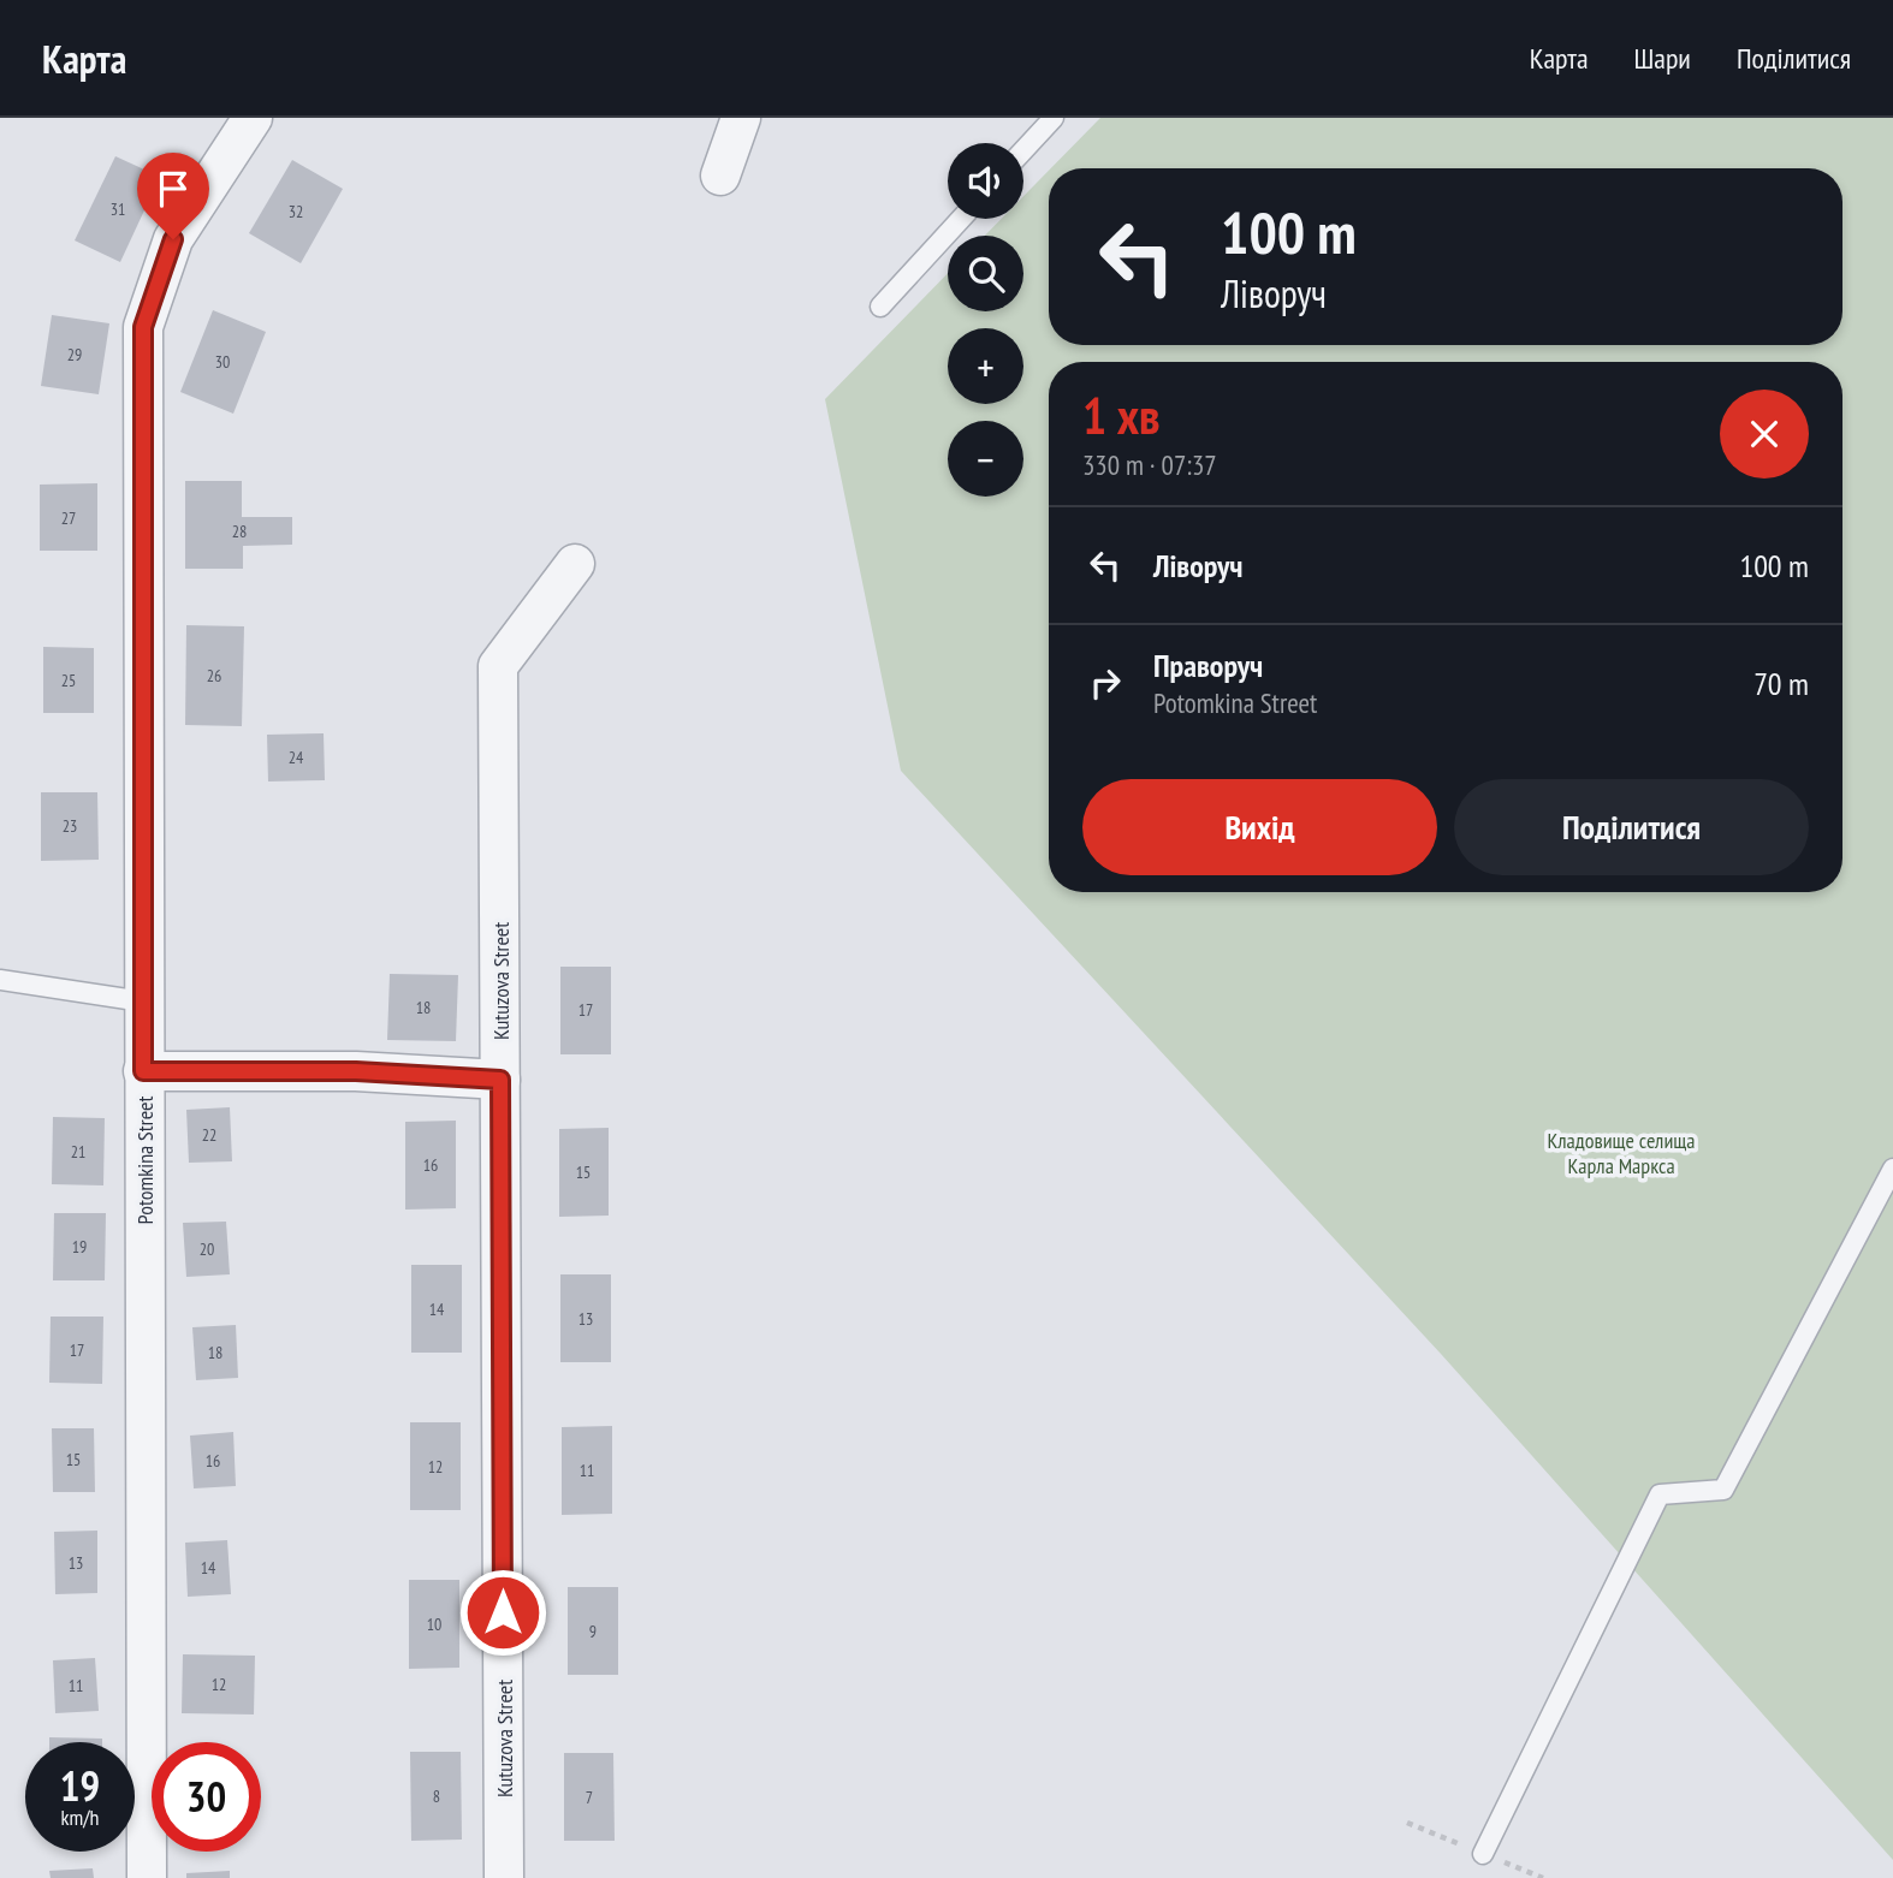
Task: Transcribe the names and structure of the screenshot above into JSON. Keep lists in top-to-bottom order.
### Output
{
  "streets": {
    "street": ["Kutuzova Street", "Potomkina Street"]
  },
  "parks": ["Кладовище селища Карла Маркса"],
  "house_numbers": [
    "31",
    "32",
    "29",
    "30",
    "27",
    "28",
    "26",
    "25",
    "24",
    "23",
    "18",
    "17",
    "22",
    "21",
    "16",
    "15",
    "19",
    "20",
    "14",
    "13",
    "17",
    "18",
    "15",
    "16",
    "12",
    "11",
    "13",
    "14",
    "10",
    "9",
    "12",
    "11",
    "8",
    "7"
  ],
  "page": {
    "header": "Карта",
    "nav": ["Карта", "Шари", "Поділитися"],
    "map_buttons": ["+", "−"],
    "turn": ["100 m", "Ліворуч"],
    "heading": ["1 хв", "330 m · 07:37"],
    "list": [
      {
        "name": "Ліворуч",
        "value": "100 m"
      },
      {
        "name": "Праворуч",
        "note": "Potomkina Street",
        "value": "70 m"
      }
    ],
    "buttons": ["Вихід", "Поділитися"],
    "speed": "19 km/h",
    "limit": "30"
  }
}
